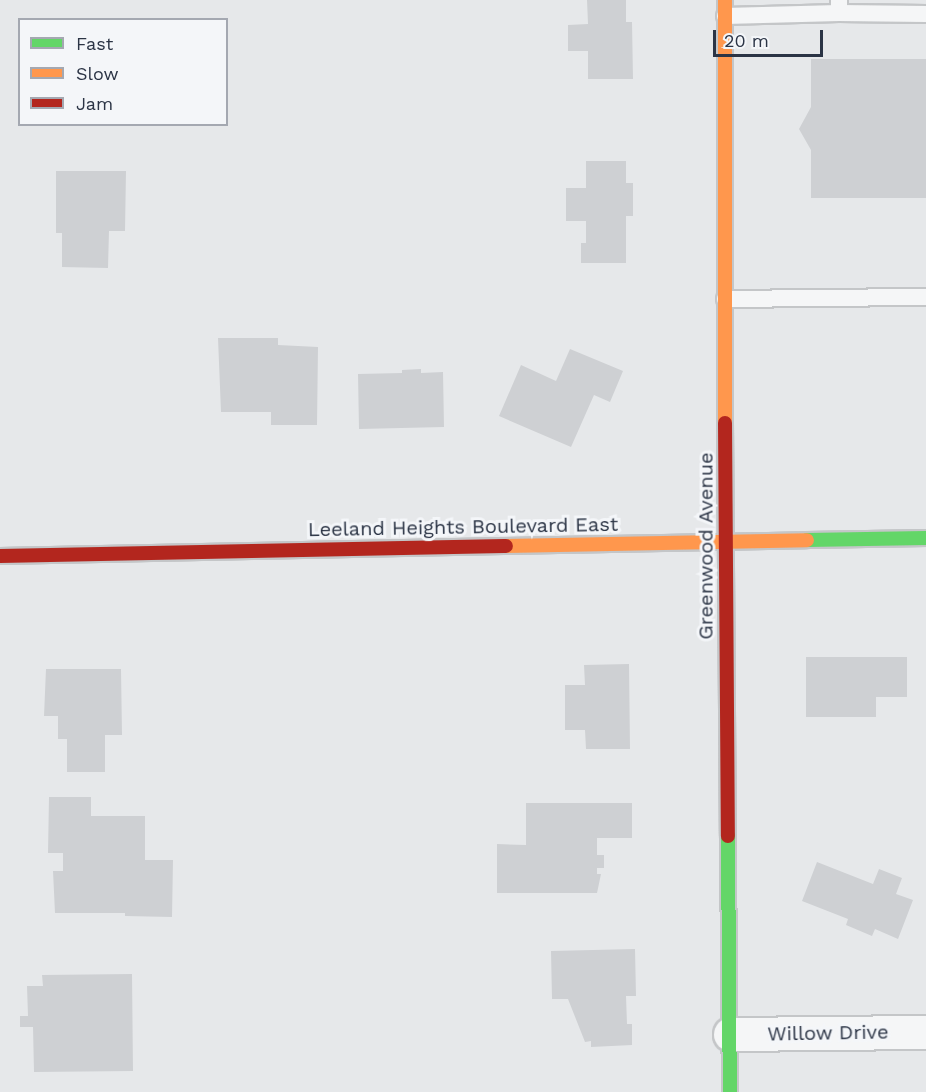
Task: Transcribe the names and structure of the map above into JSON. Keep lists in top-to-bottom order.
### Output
{
  "streets": {
    "street": ["Leeland Heights Boulevard East", "Greenwood Avenue", "Willow Drive"]
  },
  "crossings": [
    ["Leeland Heights Boulevard East", "Greenwood Avenue"],
    ["Greenwood Avenue", "Willow Drive"]
  ],
  "legend": ["Fast", "Slow", "Jam"],
  "scale_bar": "20 m"
}
